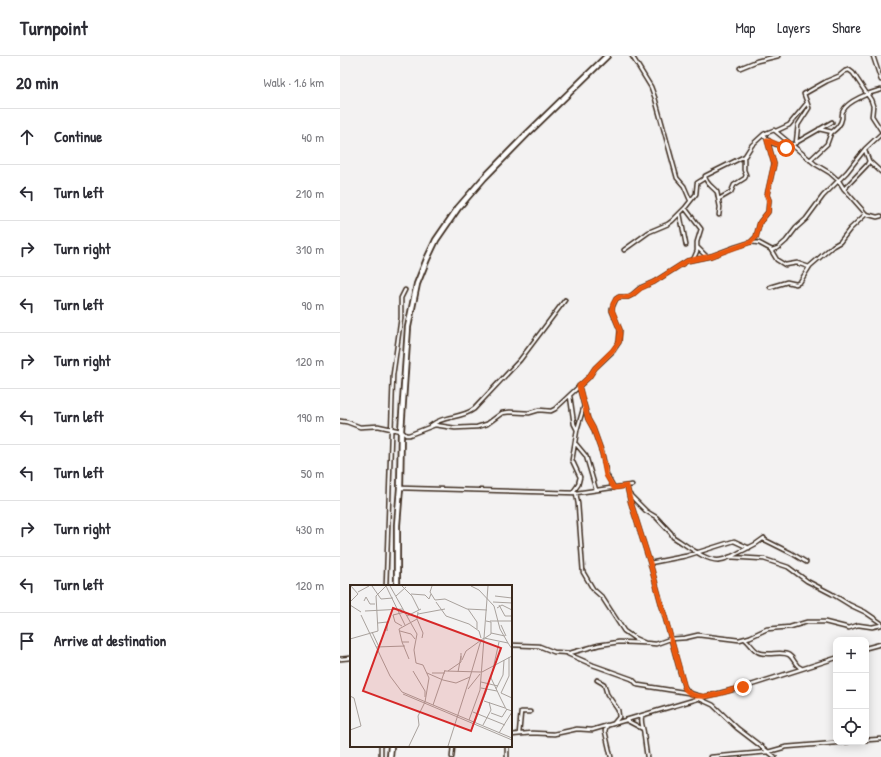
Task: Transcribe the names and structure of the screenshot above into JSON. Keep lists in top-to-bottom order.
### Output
{
  "page": {
    "header": "Turnpoint",
    "nav": ["Map", "Layers", "Share"],
    "heading": ["20 min", "Walk · 1.6 km"],
    "list": [
      ["Continue", "40 m"],
      ["Turn left", "210 m"],
      ["Turn right", "310 m"],
      ["Turn left", "90 m"],
      ["Turn right", "120 m"],
      ["Turn left", "190 m"],
      ["Turn left", "50 m"],
      ["Turn right", "430 m"],
      ["Turn left", "120 m"],
      "Arrive at destination"
    ],
    "map_buttons": ["+", "−"]
  }
}
